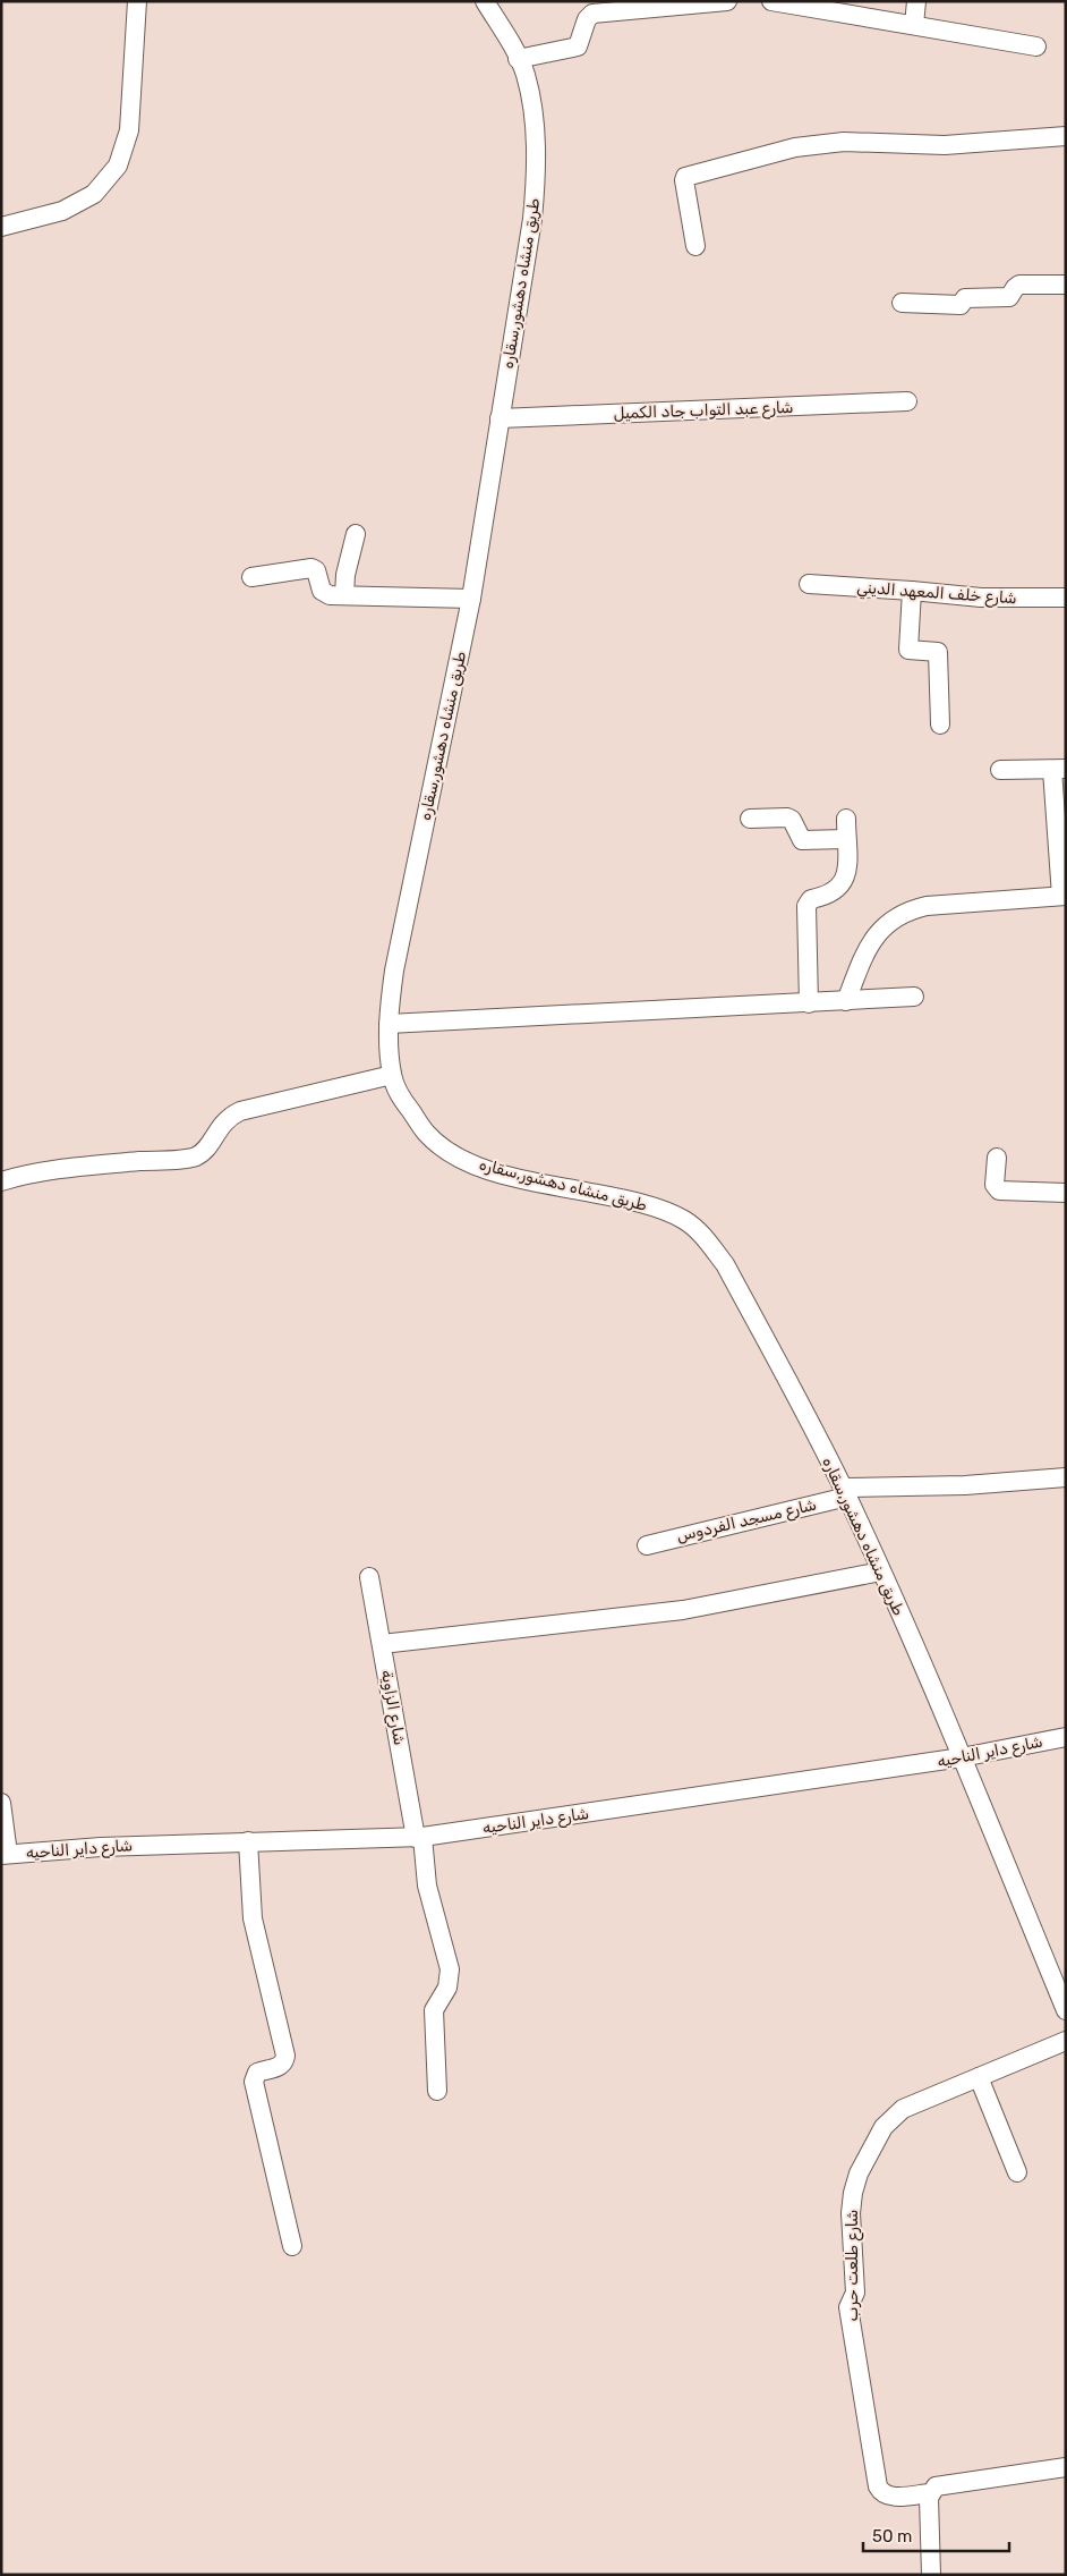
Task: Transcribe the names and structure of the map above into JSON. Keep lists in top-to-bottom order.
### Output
{
  "streets": {
    "street": [
      "طريق منشاه دهشور,سقاره",
      "شارع عبد التواب جاد الكميل",
      "شارع خلف المعهد الديني",
      "شارع مسجد الفردوس",
      "شارع الزاوية",
      "شارع داير الناحيه",
      "شارع طلعت حرب"
    ]
  },
  "crossings": [
    ["طريق منشاه دهشور,سقاره", "شارع عبد التواب جاد الكميل"],
    ["طريق منشاه دهشور,سقاره", "شارع مسجد الفردوس"],
    ["طريق منشاه دهشور,سقاره", "شارع داير الناحيه"],
    ["شارع الزاوية", "شارع داير الناحيه"]
  ],
  "scale_bar": "50 m"
}
